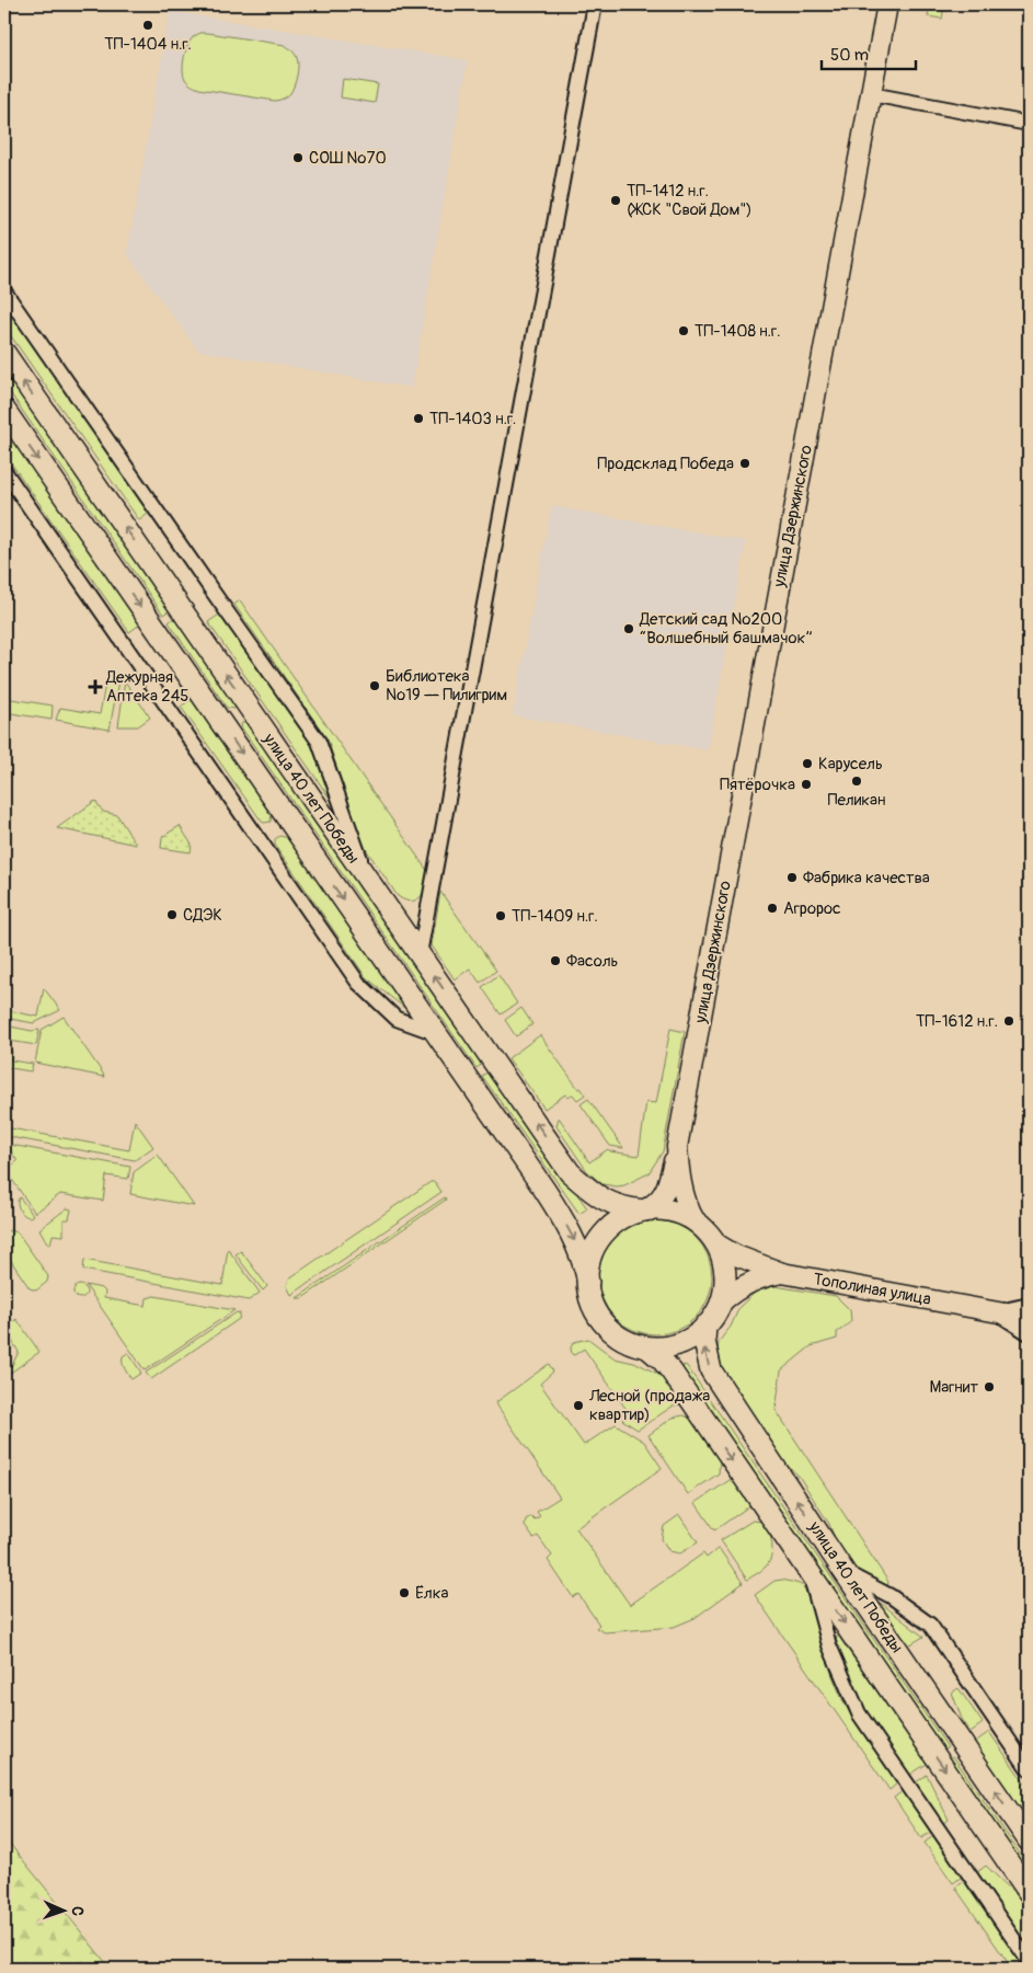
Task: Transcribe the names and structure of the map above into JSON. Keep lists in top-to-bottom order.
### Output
{
  "streets": {
    "main road": ["улица Дзержинского", "улица 40 лет Победы", "Тополиная улица"]
  },
  "crossings": [
    ["улица Дзержинского", "улица 40 лет Победы"],
    ["улица Дзержинского", "Тополиная улица"],
    ["улица 40 лет Победы", "Тополиная улица"]
  ],
  "places": {
    "other": [
      "ТП-1404 н.г.",
      "СОШ №70",
      "ТП-1412 н.г. (ЖСК \"Свой Дом\")",
      "ТП-1408 н.г.",
      "ТП-1403 н.г.",
      "Продсклад Победа",
      "Детский сад №200 “Волшебный башмачок”",
      "Библиотека №19 — Пилигрим",
      "Карусель",
      "Пеликан",
      "Пятёрочка",
      "Фабрика качества",
      "Агророс",
      "СДЭК",
      "ТП-1409 н.г.",
      "Фасоль",
      "ТП-1612 н.г.",
      "Магнит",
      "Лесной (продажа квартир)",
      "Ёлка"
    ],
    "health": ["Дежурная Аптека 245"]
  },
  "scale_bar": "50 m",
  "north": "right"
}
